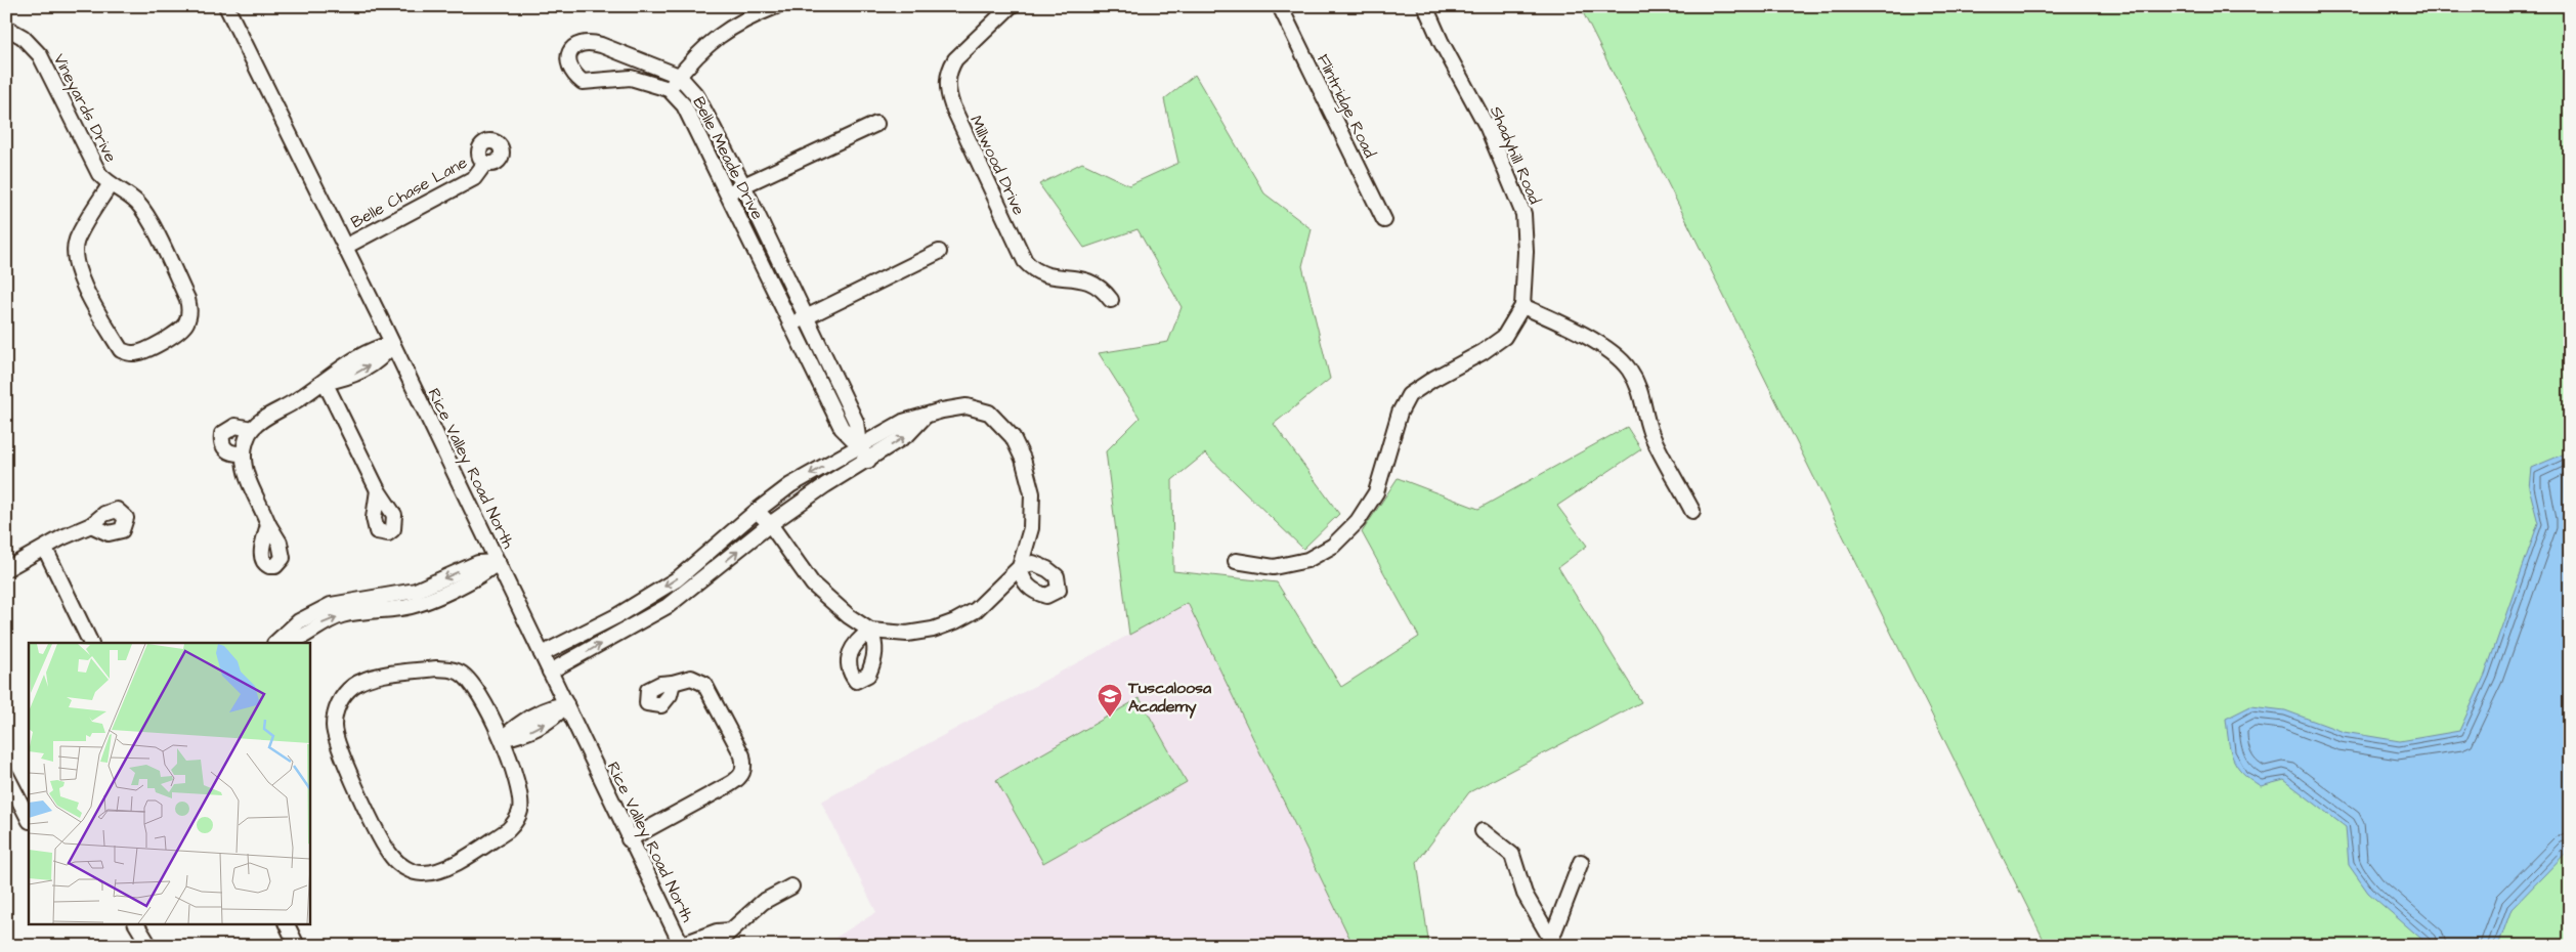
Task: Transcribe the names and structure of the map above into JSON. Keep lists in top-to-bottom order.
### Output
{
  "streets": {
    "street": [
      "Flintridge Road",
      "Vineyards Drive",
      "Shadyhill Road",
      "Belle Meade Drive",
      "Millwood Drive",
      "Belle Chase Lane",
      "Rice Valley Road North"
    ]
  },
  "crossings": [
    ["Belle Chase Lane", "Rice Valley Road North"]
  ],
  "places": {
    "school or university": ["Tuscaloosa Academy"]
  }
}
